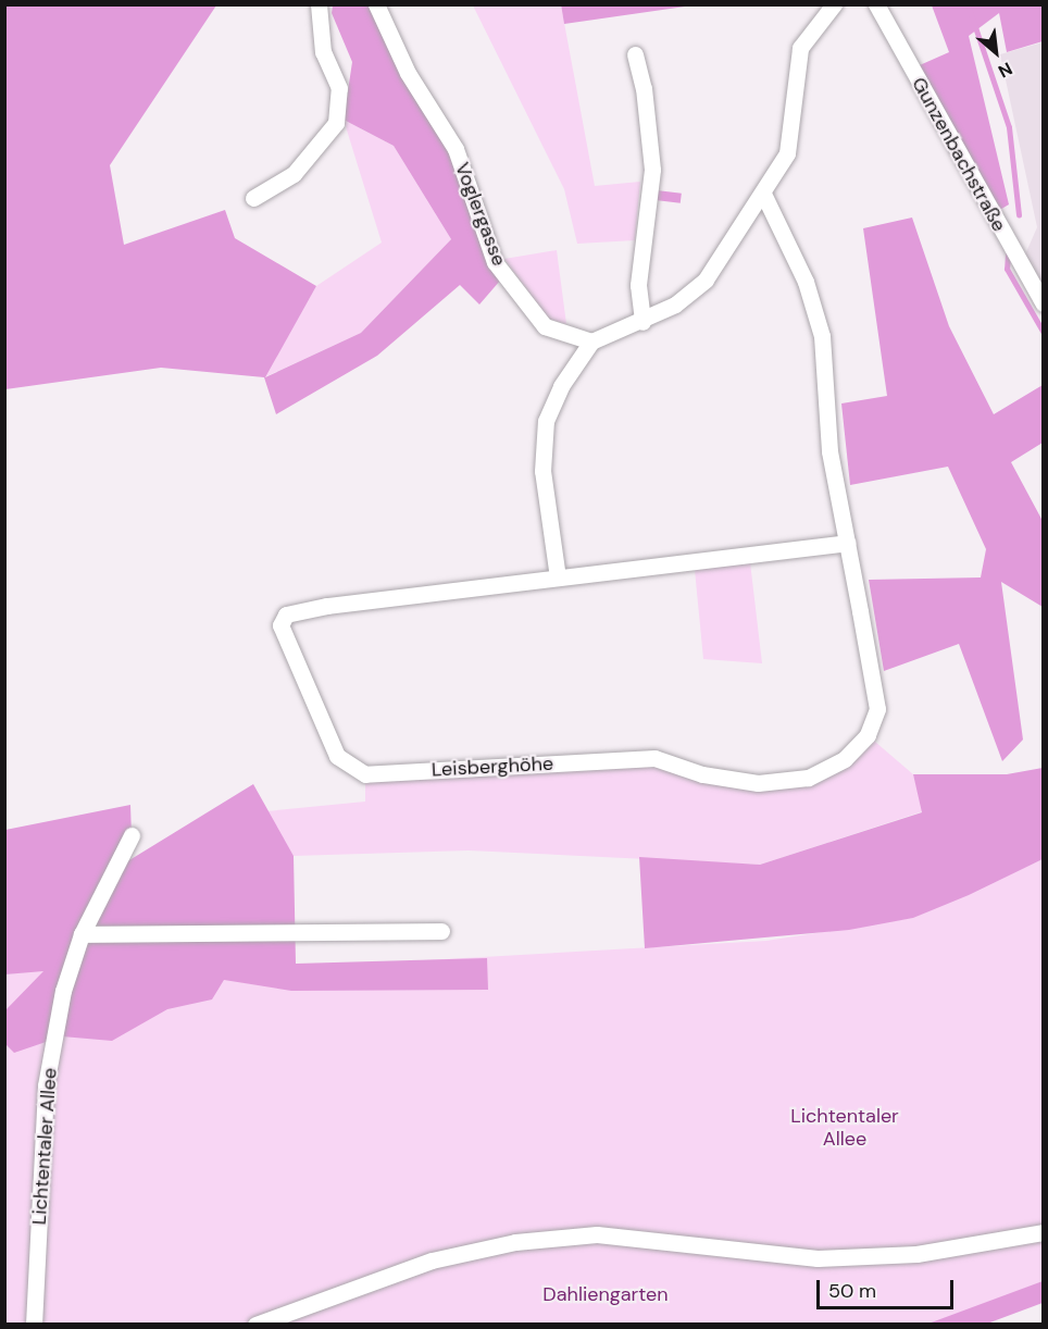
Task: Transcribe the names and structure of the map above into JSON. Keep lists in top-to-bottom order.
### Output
{
  "streets": {
    "street": [
      "Gunzenbachstraße",
      "Voglergasse",
      "Leisberghöhe",
      "Lichtentaler Allee"
    ]
  },
  "parks": ["Lichtentaler Allee", "Dahliengarten"],
  "scale_bar": "50 m",
  "north": "bottom right"
}
